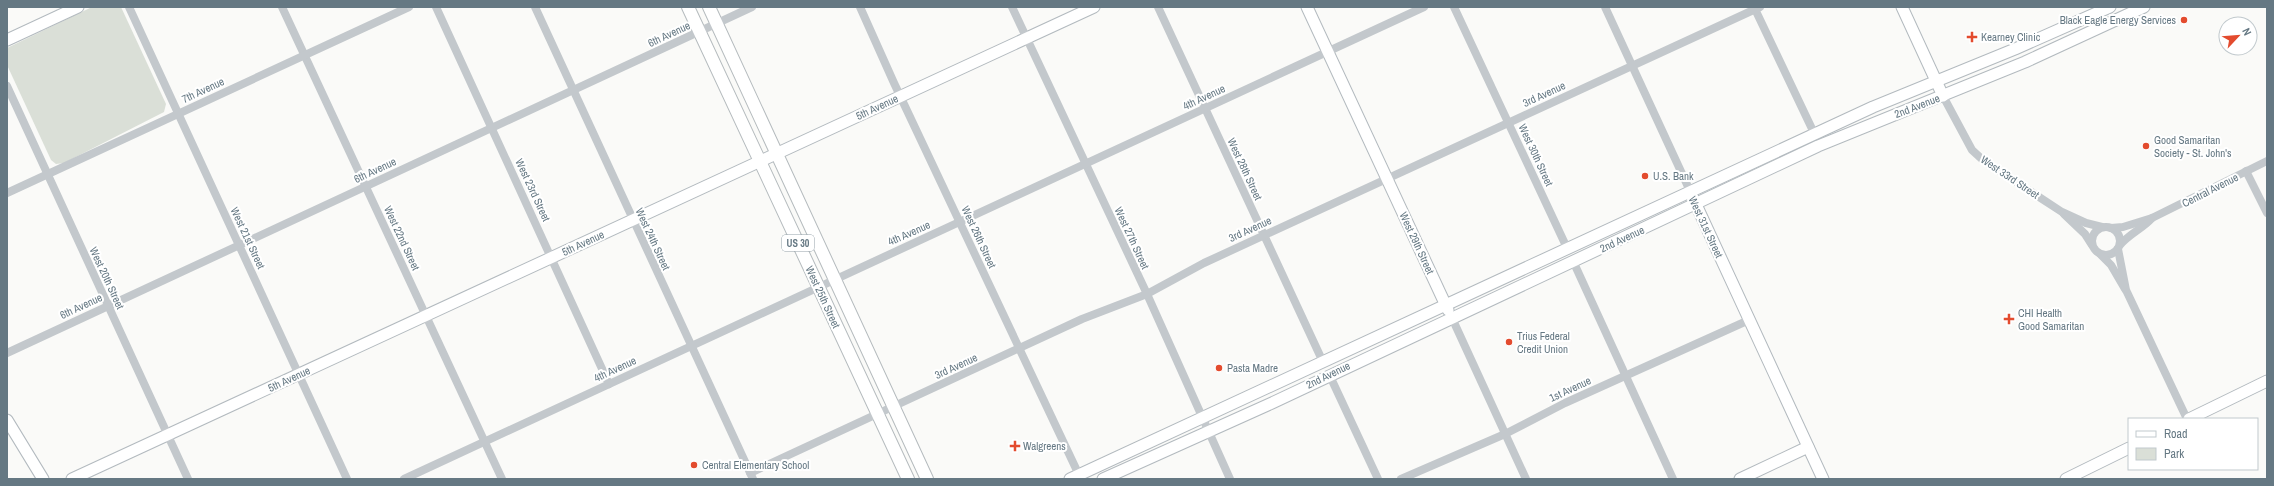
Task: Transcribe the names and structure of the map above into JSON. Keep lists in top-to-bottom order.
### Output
{
  "streets": {
    "main road": [
      "2nd Avenue",
      "5th Avenue",
      "West 33rd Street",
      "West 31st Street",
      "US 30",
      "West 29th Street",
      "West 25th Street"
    ],
    "street": [
      "6th Avenue",
      "7th Avenue",
      "3rd Avenue",
      "4th Avenue",
      "West 30th Street",
      "West 28th Street",
      "West 23rd Street",
      "Central Avenue",
      "West 26th Street",
      "West 21st Street",
      "West 22nd Street",
      "West 27th Street",
      "West 24th Street",
      "West 20th Street",
      "1st Avenue"
    ]
  },
  "crossings": [
    ["6th Avenue", "West 23rd Street"],
    ["6th Avenue", "West 21st Street"],
    ["6th Avenue", "West 22nd Street"],
    ["6th Avenue", "West 24th Street"],
    ["6th Avenue", "West 20th Street"],
    ["6th Avenue", "West 25th Street"],
    ["7th Avenue", "West 21st Street"],
    ["7th Avenue", "West 22nd Street"],
    ["7th Avenue", "West 20th Street"],
    ["3rd Avenue", "West 30th Street"],
    ["3rd Avenue", "West 28th Street"],
    ["3rd Avenue", "West 31st Street"],
    ["3rd Avenue", "West 26th Street"],
    ["3rd Avenue", "West 27th Street"],
    ["3rd Avenue", "West 24th Street"],
    ["3rd Avenue", "West 29th Street"],
    ["3rd Avenue", "West 25th Street"],
    ["4th Avenue", "West 28th Street"],
    ["4th Avenue", "West 23rd Street"],
    ["4th Avenue", "West 26th Street"],
    ["4th Avenue", "West 22nd Street"],
    ["4th Avenue", "West 27th Street"],
    ["4th Avenue", "West 24th Street"],
    ["4th Avenue", "West 29th Street"],
    ["4th Avenue", "West 25th Street"],
    ["2nd Avenue", "West 30th Street"],
    ["2nd Avenue", "West 28th Street"],
    ["2nd Avenue", "West 33rd Street"],
    ["2nd Avenue", "West 31st Street"],
    ["2nd Avenue", "West 26th Street"],
    ["2nd Avenue", "West 27th Street"],
    ["2nd Avenue", "West 29th Street"],
    ["5th Avenue", "West 23rd Street"],
    ["5th Avenue", "West 26th Street"],
    ["5th Avenue", "West 21st Street"],
    ["5th Avenue", "West 22nd Street"],
    ["5th Avenue", "West 27th Street"],
    ["5th Avenue", "West 24th Street"],
    ["5th Avenue", "West 20th Street"],
    ["5th Avenue", "West 25th Street"],
    ["West 33rd Street", "Central Avenue"],
    ["West 31st Street", "1st Avenue"],
    ["West 29th Street", "1st Avenue"]
  ],
  "places": {
    "other": [
      "Black Eagle Energy Services",
      "Good Samaritan Society - St. John's",
      "U.S. Bank",
      "Trius Federal Credit Union",
      "Pasta Madre",
      "Central Elementary School"
    ],
    "health": ["Kearney Clinic", "CHI Health Good Samaritan", "Walgreens"]
  },
  "legend": ["Road", "Park"],
  "north": "top right"
}
